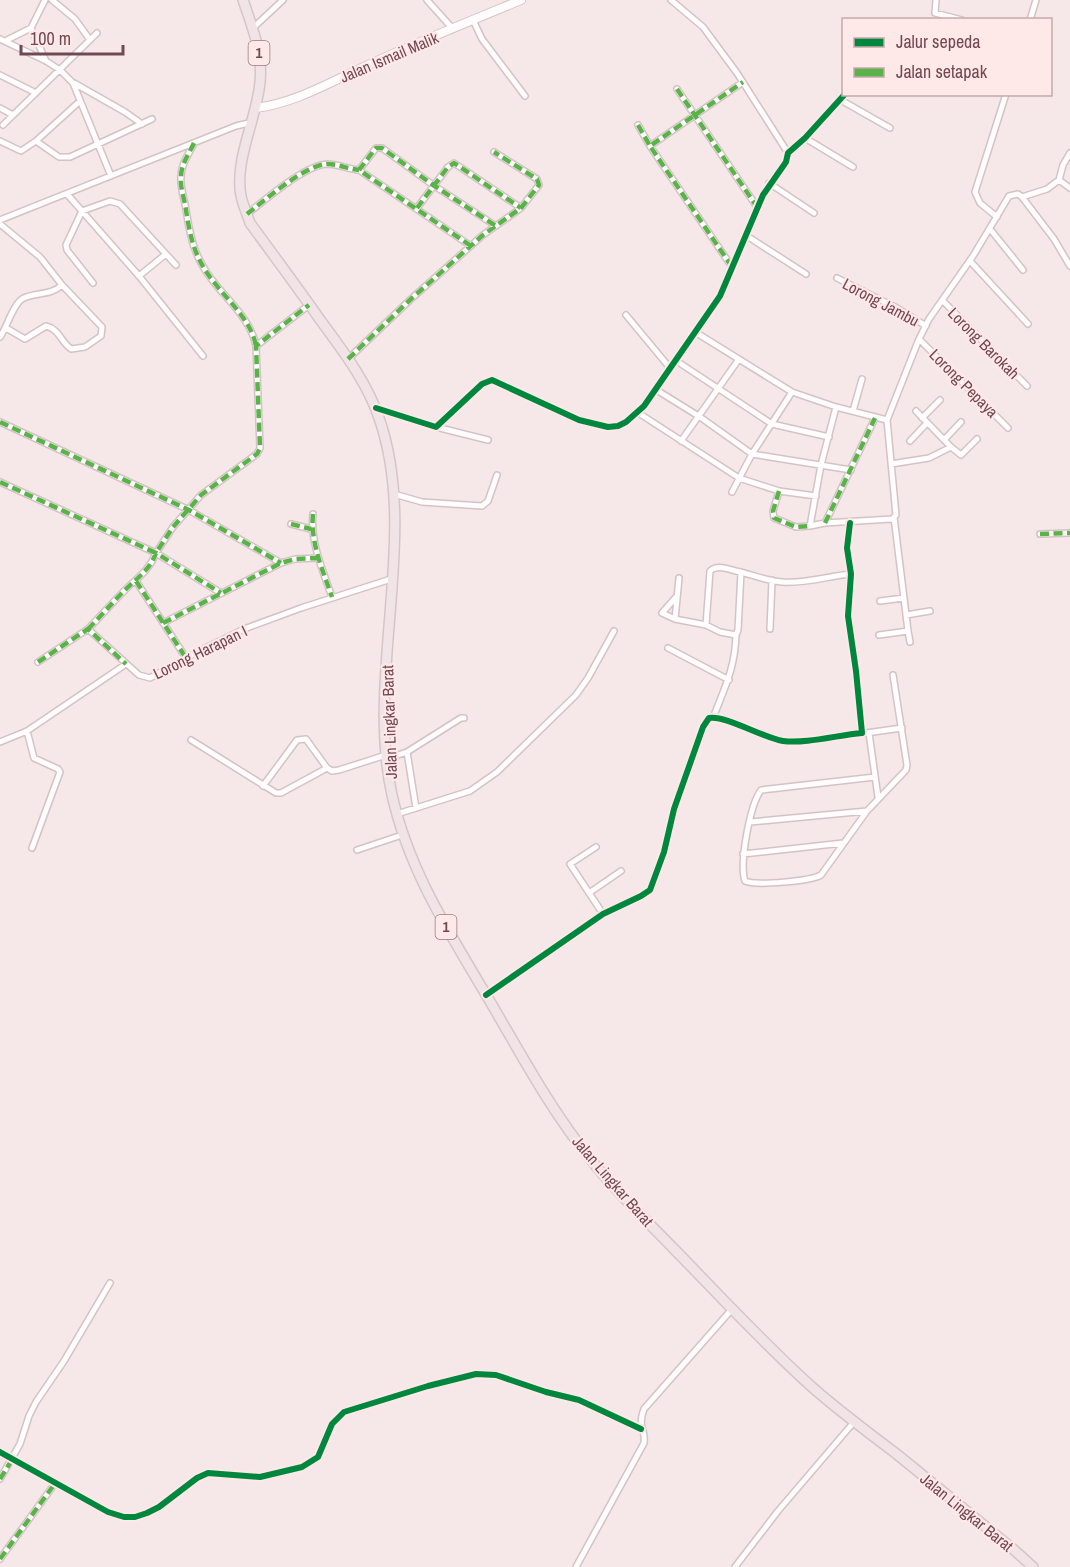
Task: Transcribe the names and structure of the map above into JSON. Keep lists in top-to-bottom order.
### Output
{
  "streets": {
    "highway": ["1", "Jalan Lingkar Barat"],
    "main road": ["Jalan Ismail Malik"],
    "street": [
      "Lorong Jambu",
      "Lorong Barokah",
      "Lorong Pepaya",
      "Lorong Harapan I"
    ]
  },
  "crossings": [
    ["Jalan Ismail Malik", "Jalan Lingkar Barat"],
    ["Lorong Harapan I", "Jalan Lingkar Barat"]
  ],
  "legend": ["Jalur sepeda", "Jalan setapak"],
  "scale_bar": "100 m"
}
